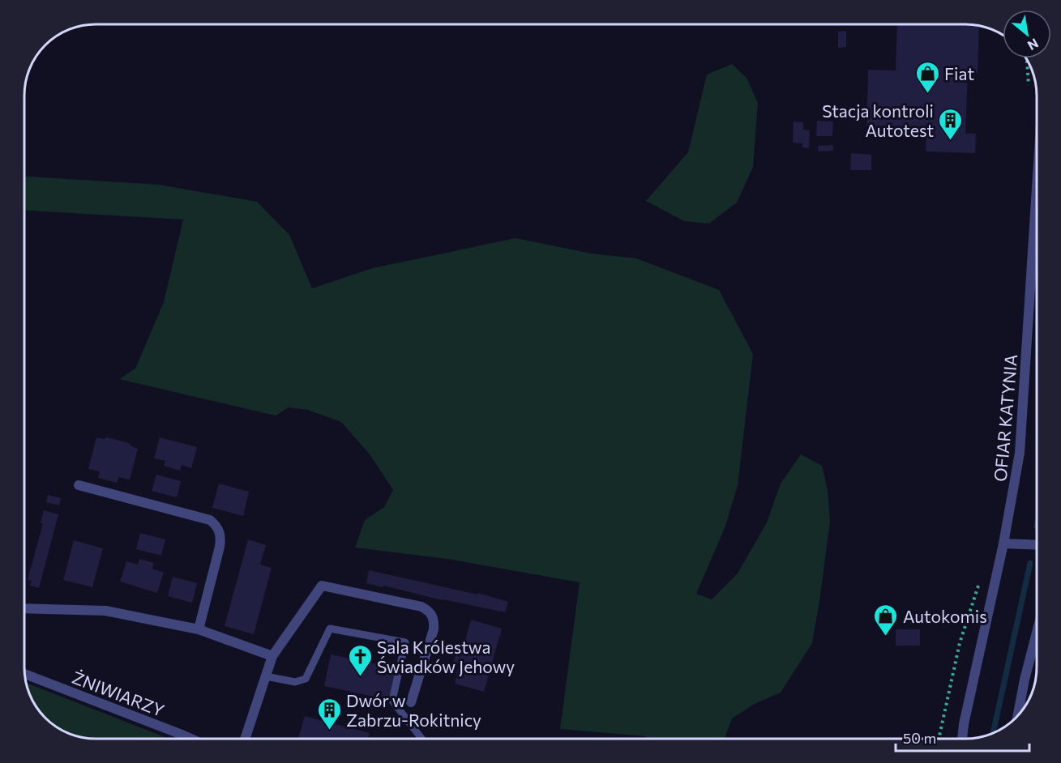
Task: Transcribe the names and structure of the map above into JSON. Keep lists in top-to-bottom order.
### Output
{
  "streets": {
    "street": ["OFIAR KATYNIA", "ŻNIWIARZY"]
  },
  "places": {
    "shop": ["Fiat", "Autokomis"],
    "building": ["Stacja kontroli Autotest", "Dwór w Zabrzu-Rokitnicy"],
    "church": ["Sala Królestwa Świadków Jehowy"]
  },
  "scale_bar": "50 m",
  "north": "bottom right"
}
